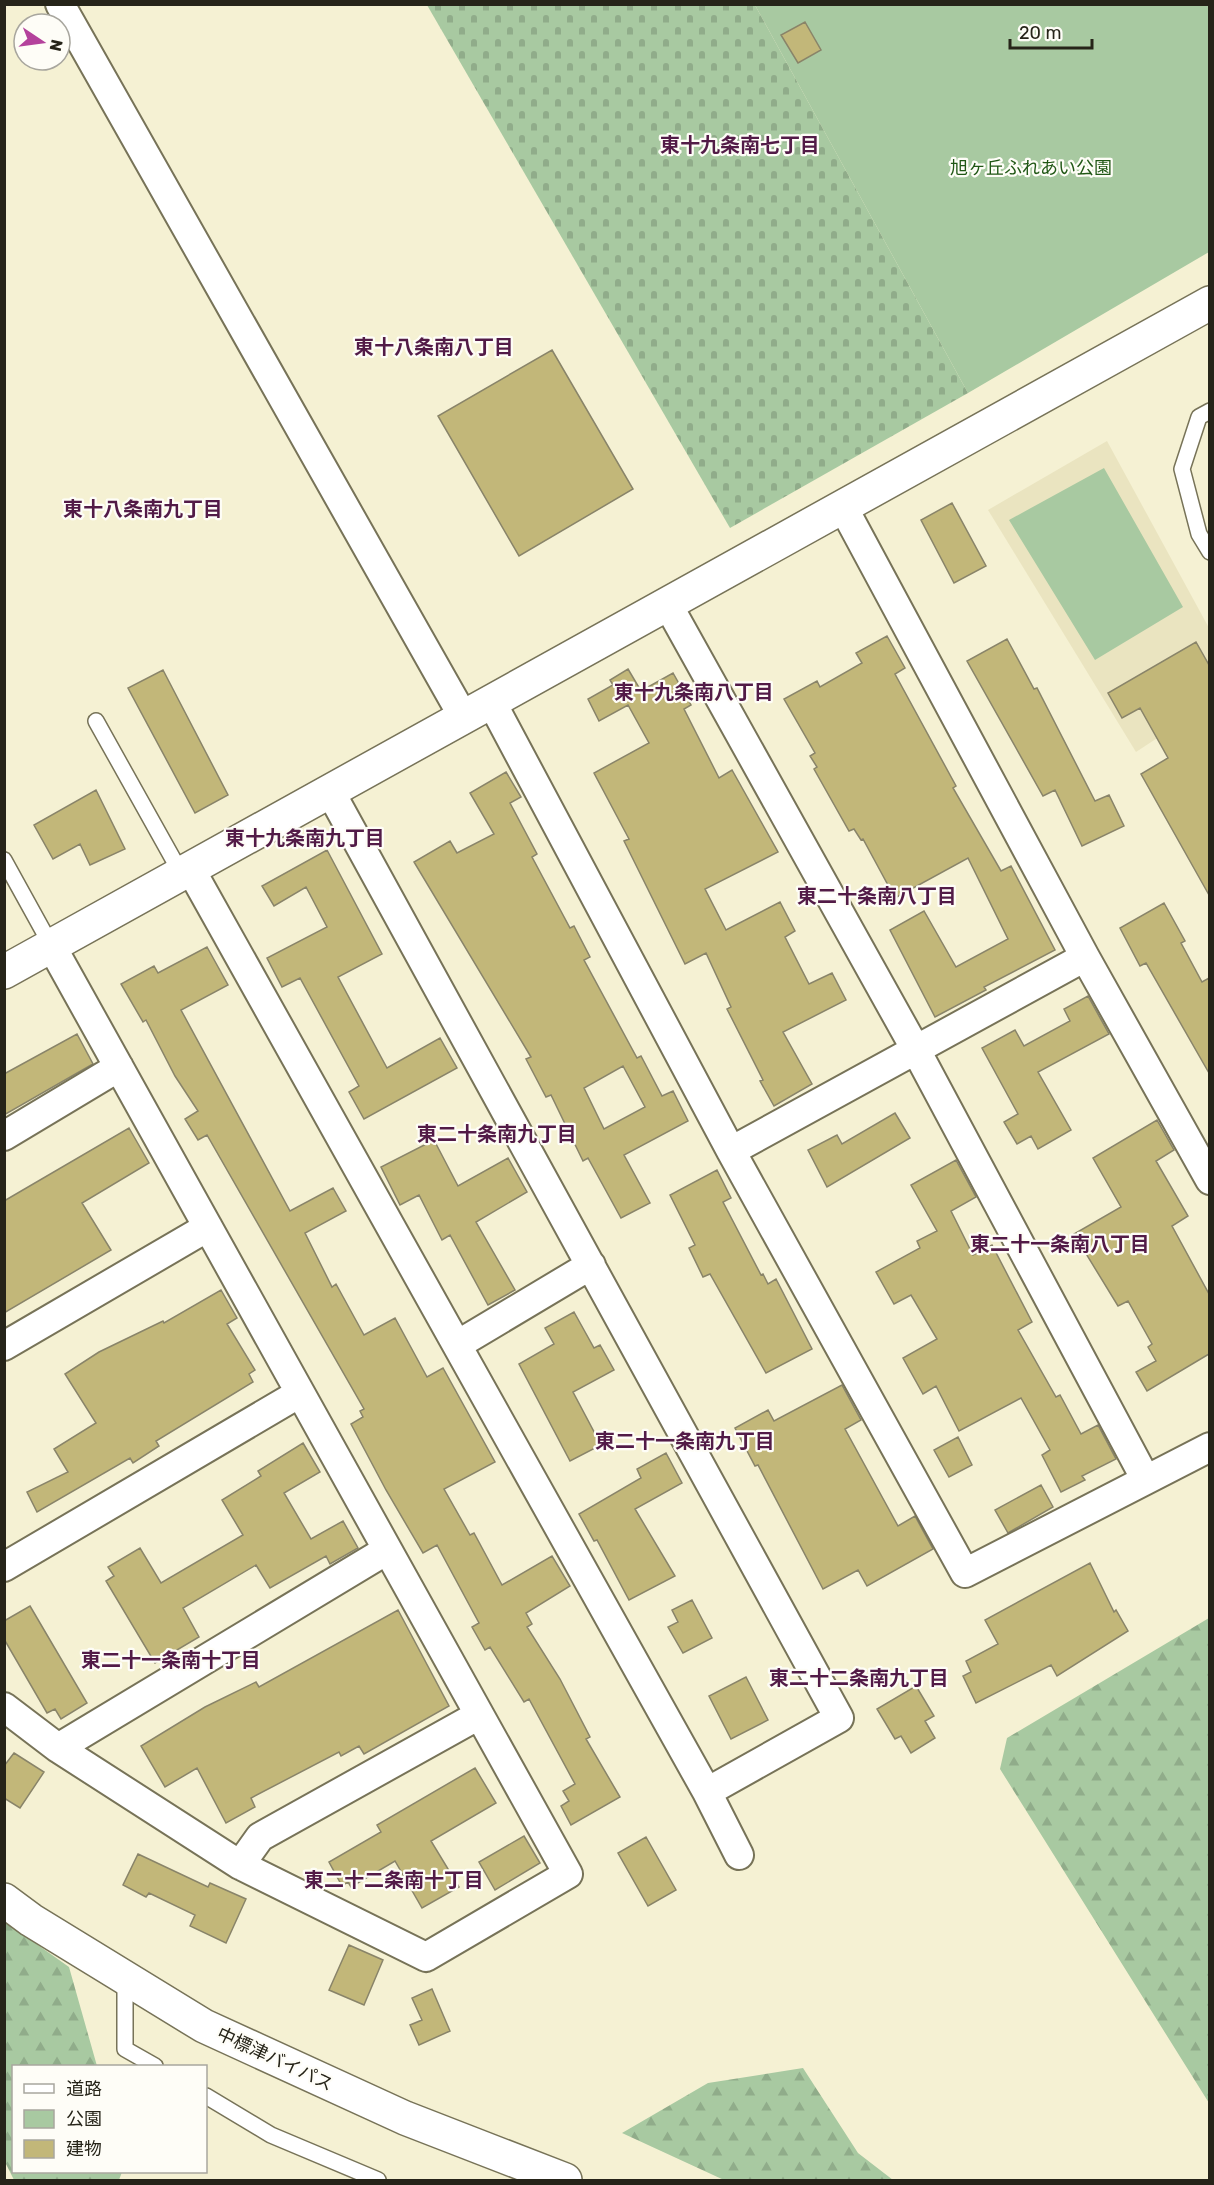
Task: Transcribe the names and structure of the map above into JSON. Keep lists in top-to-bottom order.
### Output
{
  "streets": {
    "main road": ["中標津バイパス"]
  },
  "districts": [
    "東十九条南七丁目",
    "東十八条南八丁目",
    "東十八条南九丁目",
    "東十九条南八丁目",
    "東十九条南九丁目",
    "東二十条南八丁目",
    "東二十条南九丁目",
    "東二十一条南八丁目",
    "東二十一条南九丁目",
    "東二十一条南十丁目",
    "東二十二条南九丁目",
    "東二十二条南十丁目"
  ],
  "parks": ["旭ヶ丘ふれあい公園"],
  "legend": ["道路", "公園", "建物"],
  "scale_bar": "20 m",
  "north": "right"
}
